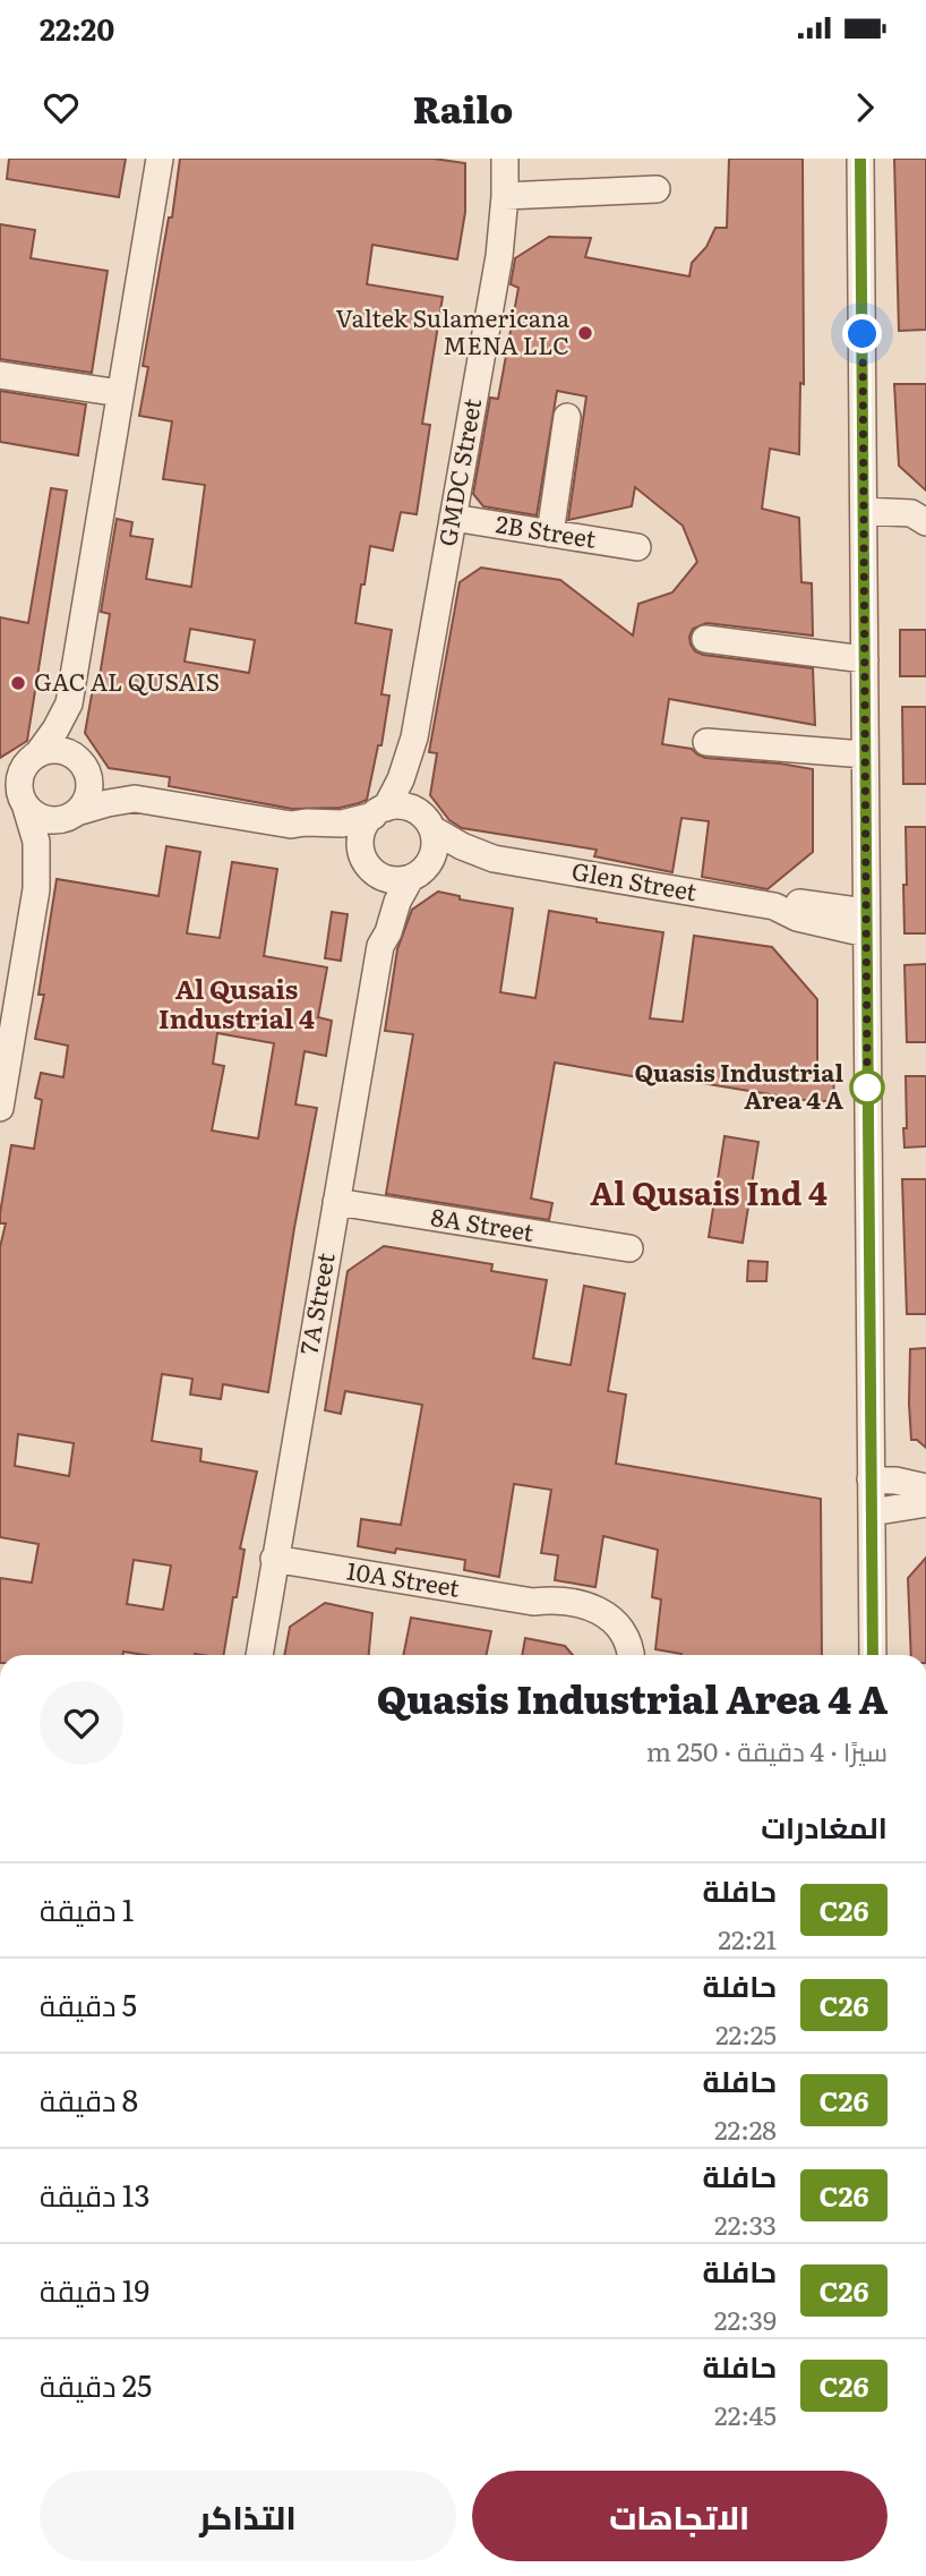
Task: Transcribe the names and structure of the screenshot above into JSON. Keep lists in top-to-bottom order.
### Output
{
  "streets": {
    "street": [
      "GMDC Street",
      "2B Street",
      "Glen Street",
      "8A Street",
      "7A Street",
      "10A Street"
    ]
  },
  "crossings": [
    ["GMDC Street", "2B Street"],
    ["GMDC Street", "Glen Street"],
    ["8A Street", "7A Street"],
    ["7A Street", "10A Street"]
  ],
  "districts": ["Al Qusais Industrial 4", "Al Qusais Ind 4"],
  "places": ["Valtek Sulamericana MENA LLC", "GAC AL QUSAIS", "Quasis Industrial Area 4 A"],
  "lines": ["bus line C26"],
  "page": {
    "status": "22:20",
    "header": "Railo",
    "heading": [
      ["Quasis Industrial Area 4 A", "سيرًا · 4 دقيقة · 250 m"],
      "المغادرات"
    ],
    "list": [
      {
        "mark": "C26",
        "name": "حافلة",
        "note": "22:21",
        "value": "1 دقيقة"
      },
      {
        "mark": "C26",
        "name": "حافلة",
        "note": "22:25",
        "value": "5 دقيقة"
      },
      {
        "mark": "C26",
        "name": "حافلة",
        "note": "22:28",
        "value": "8 دقيقة"
      },
      {
        "mark": "C26",
        "name": "حافلة",
        "note": "22:33",
        "value": "13 دقيقة"
      },
      {
        "mark": "C26",
        "name": "حافلة",
        "note": "22:39",
        "value": "19 دقيقة"
      },
      {
        "mark": "C26",
        "name": "حافلة",
        "note": "22:45",
        "value": "25 دقيقة"
      }
    ],
    "buttons": ["الاتجاهات", "التذاكر"]
  }
}
